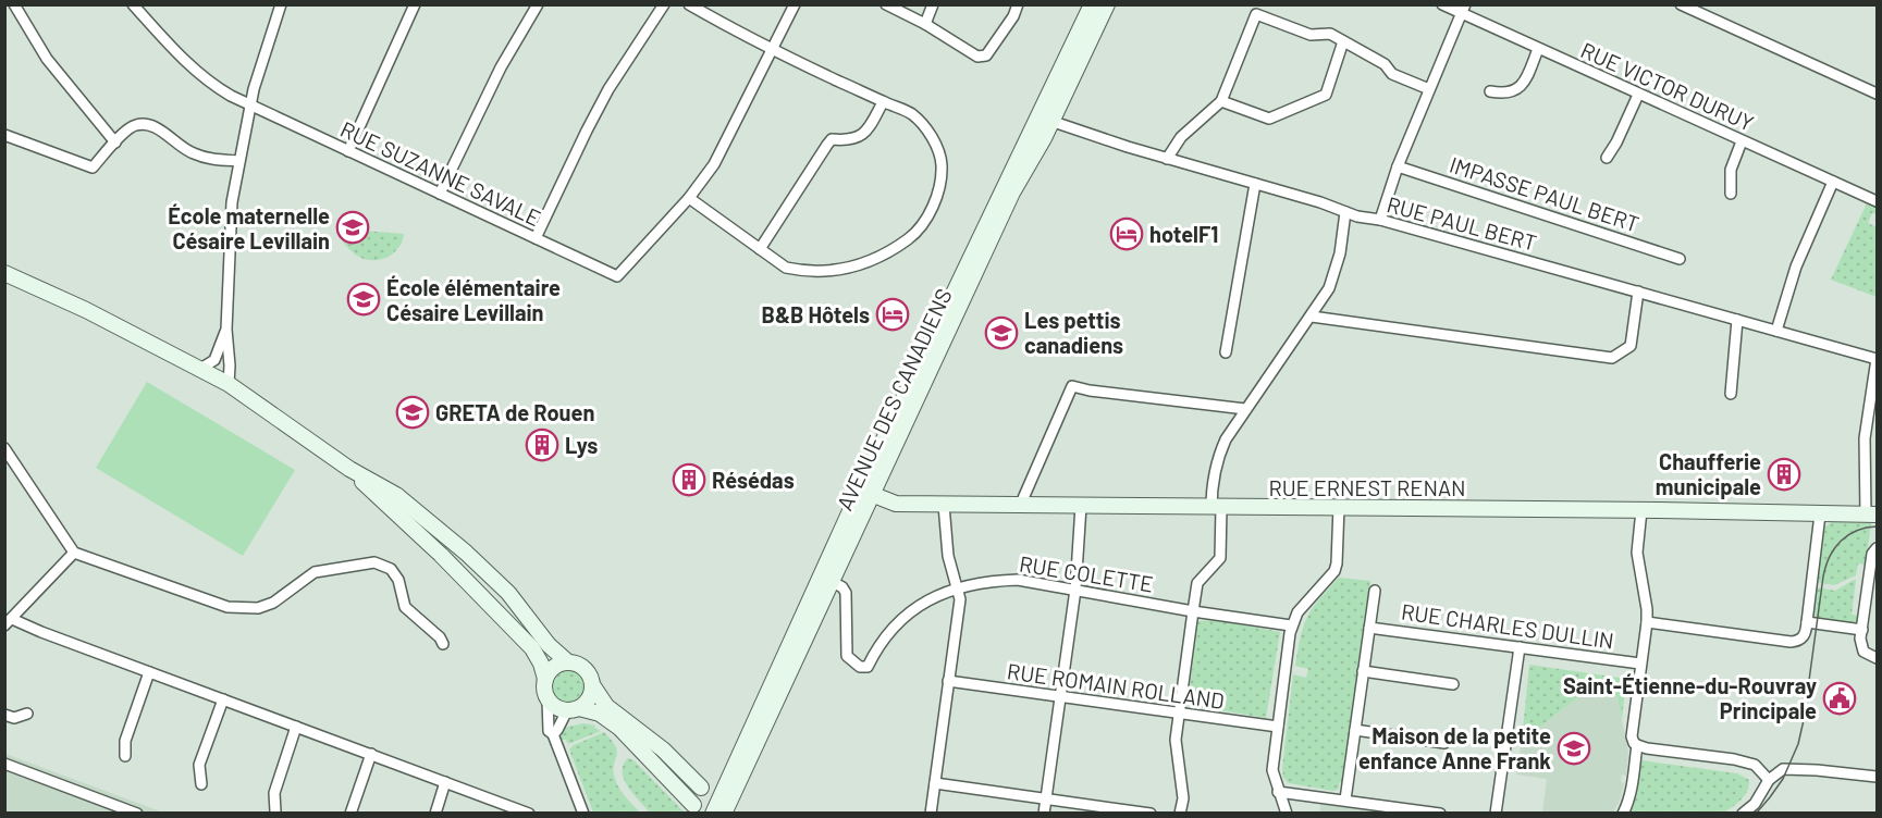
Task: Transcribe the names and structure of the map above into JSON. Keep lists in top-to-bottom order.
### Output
{
  "streets": {
    "street": [
      "RUE VICTOR DURUY",
      "RUE SUZANNE SAVALE",
      "IMPASSE PAUL BERT",
      "RUE PAUL BERT",
      "AVENUE DES CANADIENS",
      "RUE ERNEST RENAN",
      "RUE COLETTE",
      "RUE CHARLES DULLIN",
      "RUE ROMAIN ROLLAND"
    ]
  },
  "crossings": [
    ["RUE PAUL BERT", "AVENUE DES CANADIENS"],
    ["AVENUE DES CANADIENS", "RUE ERNEST RENAN"],
    ["AVENUE DES CANADIENS", "RUE COLETTE"]
  ],
  "places": {
    "school or university": [
      "École maternelle Césaire Levillain",
      "École élémentaire Césaire Levillain",
      "Les pettis canadiens",
      "GRETA de Rouen",
      "Maison de la petite enfance Anne Frank"
    ],
    "hotel": ["hotelF1", "B&B Hôtels"],
    "building": ["Lys", "Chaufferie municipale", "Résédas"],
    "public building": ["Saint-Étienne-du-Rouvray Principale"]
  }
}
